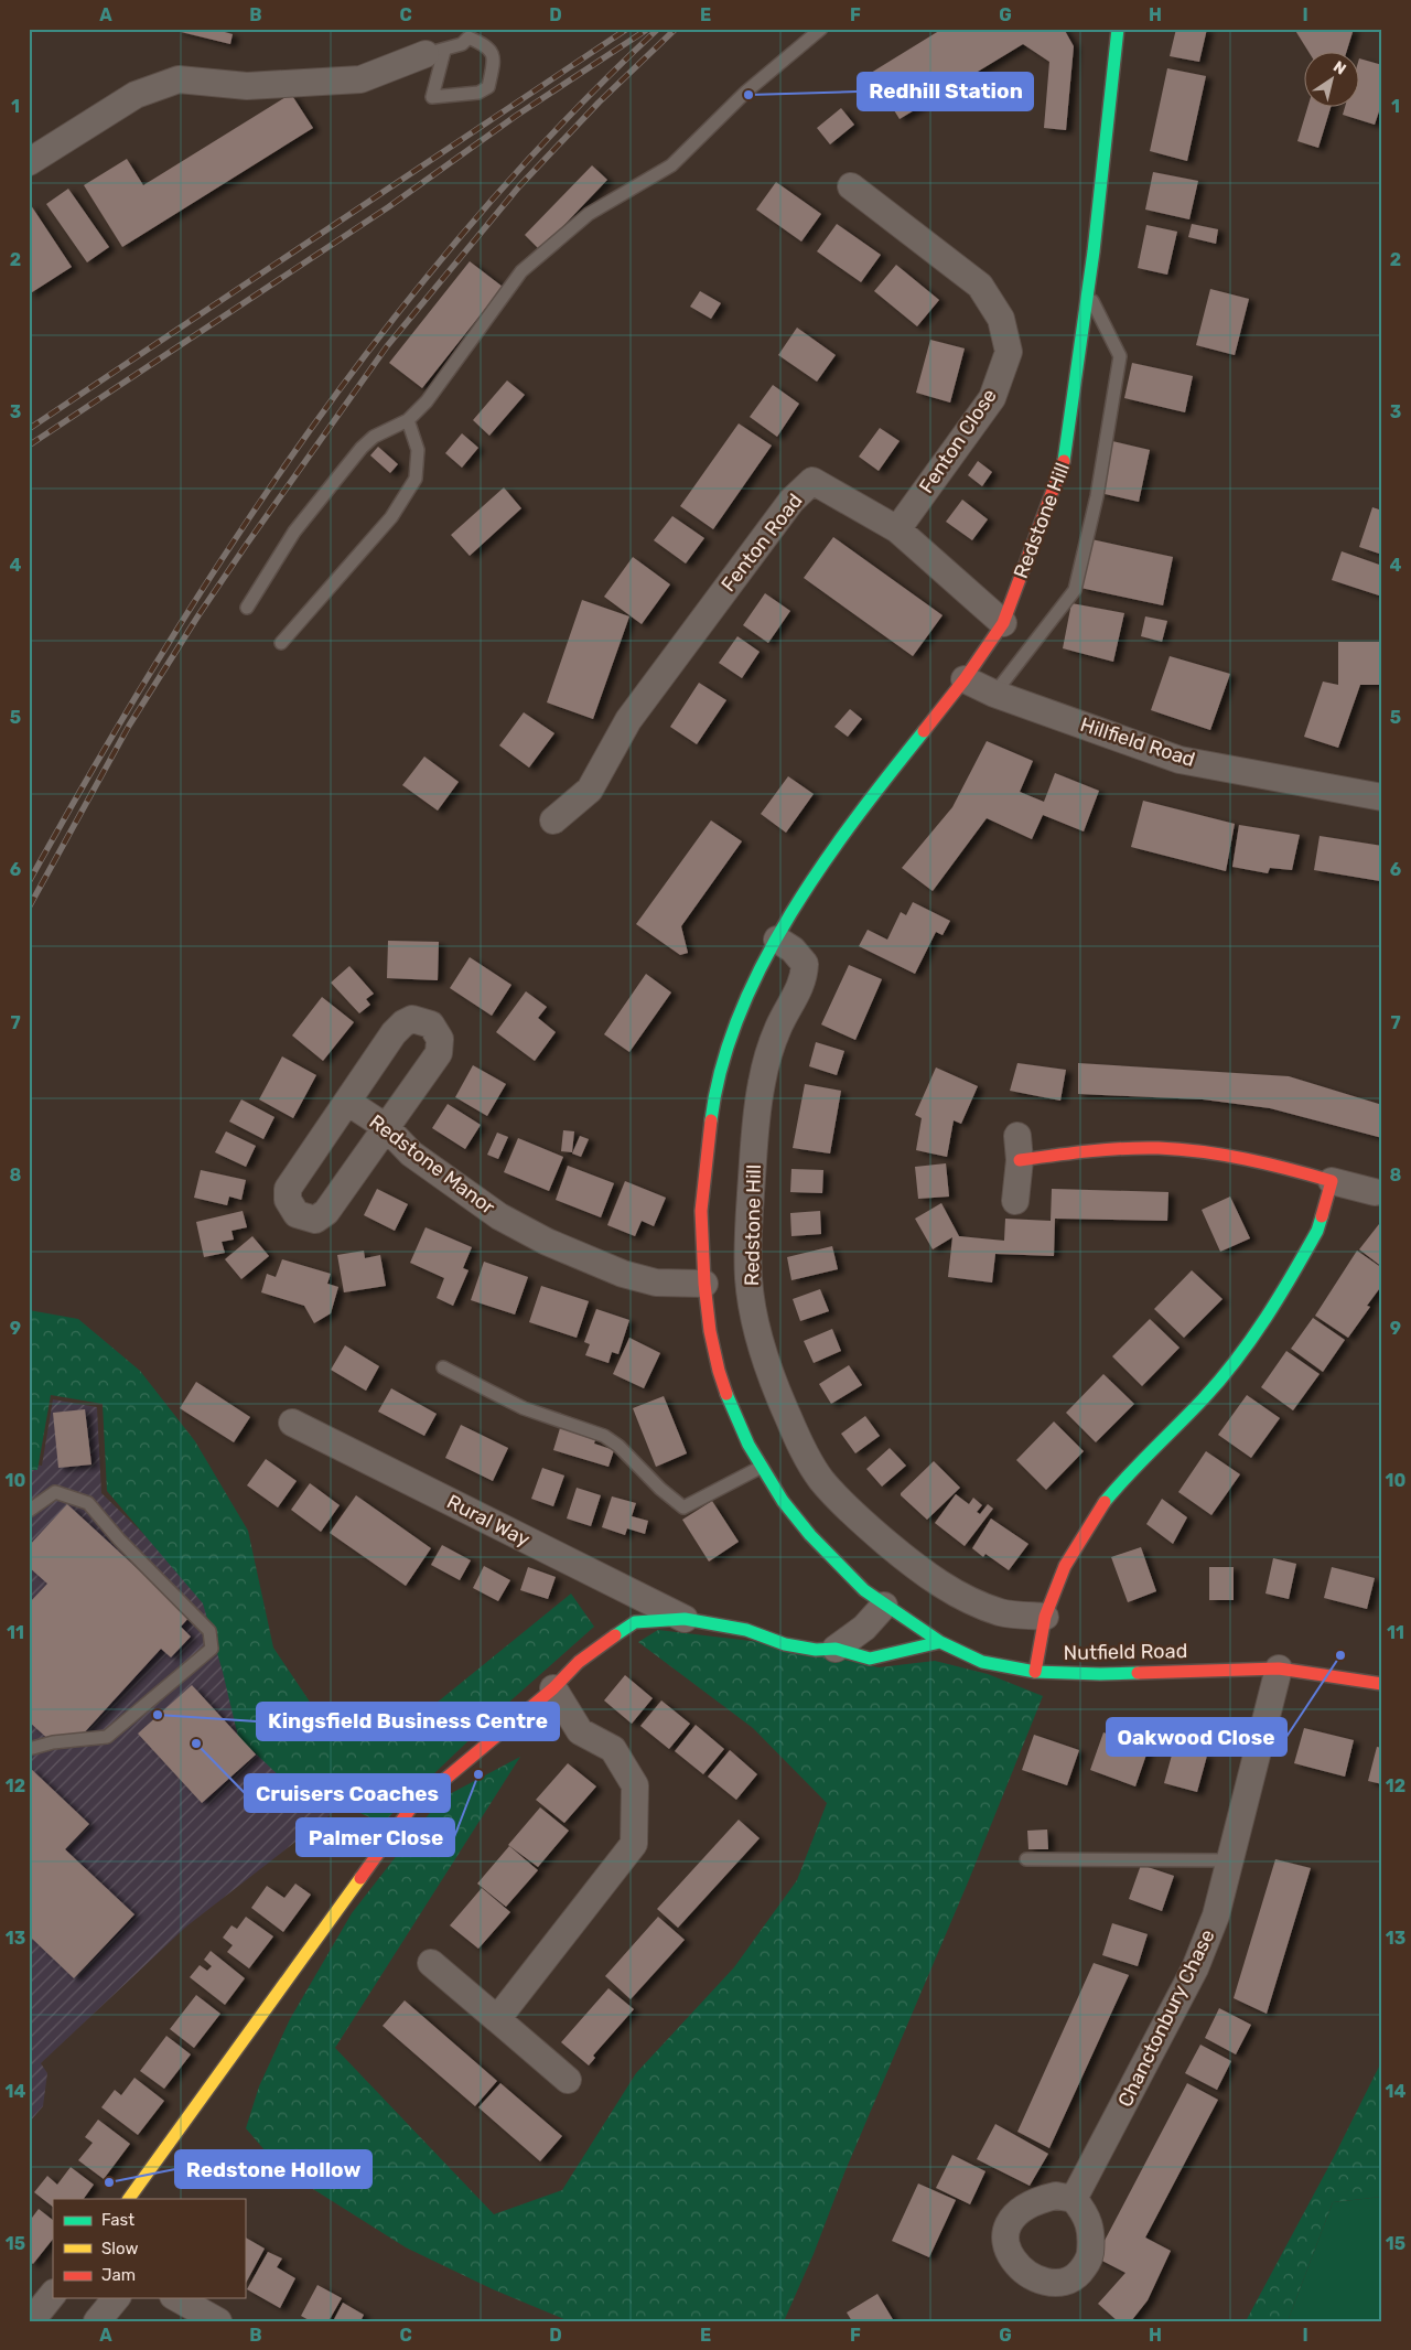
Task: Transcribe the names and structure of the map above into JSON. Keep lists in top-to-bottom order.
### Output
{
  "streets": {
    "main road": ["Redstone Hill", "Nutfield Road"],
    "street": [
      "Fenton Close",
      "Fenton Road",
      "Hillfield Road",
      "Redstone Manor",
      "Rural Way",
      "Chanctonbury Chase"
    ]
  },
  "crossings": [
    ["Fenton Close", "Fenton Road"],
    ["Redstone Hill", "Fenton Road"],
    ["Redstone Hill", "Hillfield Road"],
    ["Redstone Hill", "Redstone Manor"],
    ["Redstone Hill", "Nutfield Road"],
    ["Nutfield Road", "Chanctonbury Chase"]
  ],
  "places": [
    "Redhill Station",
    "Oakwood Close",
    "Kingsfield Business Centre",
    "Cruisers Coaches",
    "Palmer Close",
    "Redstone Hollow"
  ],
  "legend": ["Fast", "Slow", "Jam"],
  "north": "top right",
  "grid": {
    "columns": [
      "A",
      "B",
      "C",
      "D",
      "E",
      "F",
      "G",
      "H",
      "I"
    ],
    "rows": [
      "1",
      "2",
      "3",
      "4",
      "5",
      "6",
      "7",
      "8",
      "9",
      "10",
      "11",
      "12",
      "13",
      "14",
      "15"
    ]
  }
}
